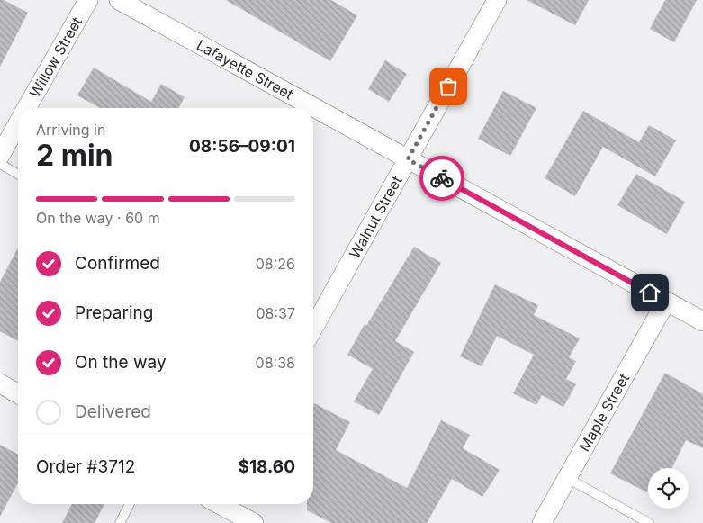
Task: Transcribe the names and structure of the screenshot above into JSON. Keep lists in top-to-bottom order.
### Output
{
  "streets": {
    "street": [
      "Willow Street",
      "Lafayette Street",
      "Walnut Street",
      "Maple Street"
    ]
  },
  "crossings": [
    ["Lafayette Street", "Walnut Street"],
    ["Lafayette Street", "Maple Street"]
  ],
  "page": {
    "heading": ["2 min", "Arriving in", "08:56–09:01"],
    "panel": ["Order #3712", "$18.60"],
    "bar": "On the way · 60 m",
    "list": [
      ["Confirmed", "08:26"],
      ["Preparing", "08:37"],
      ["On the way", "08:38"],
      "Delivered"
    ]
  }
}
